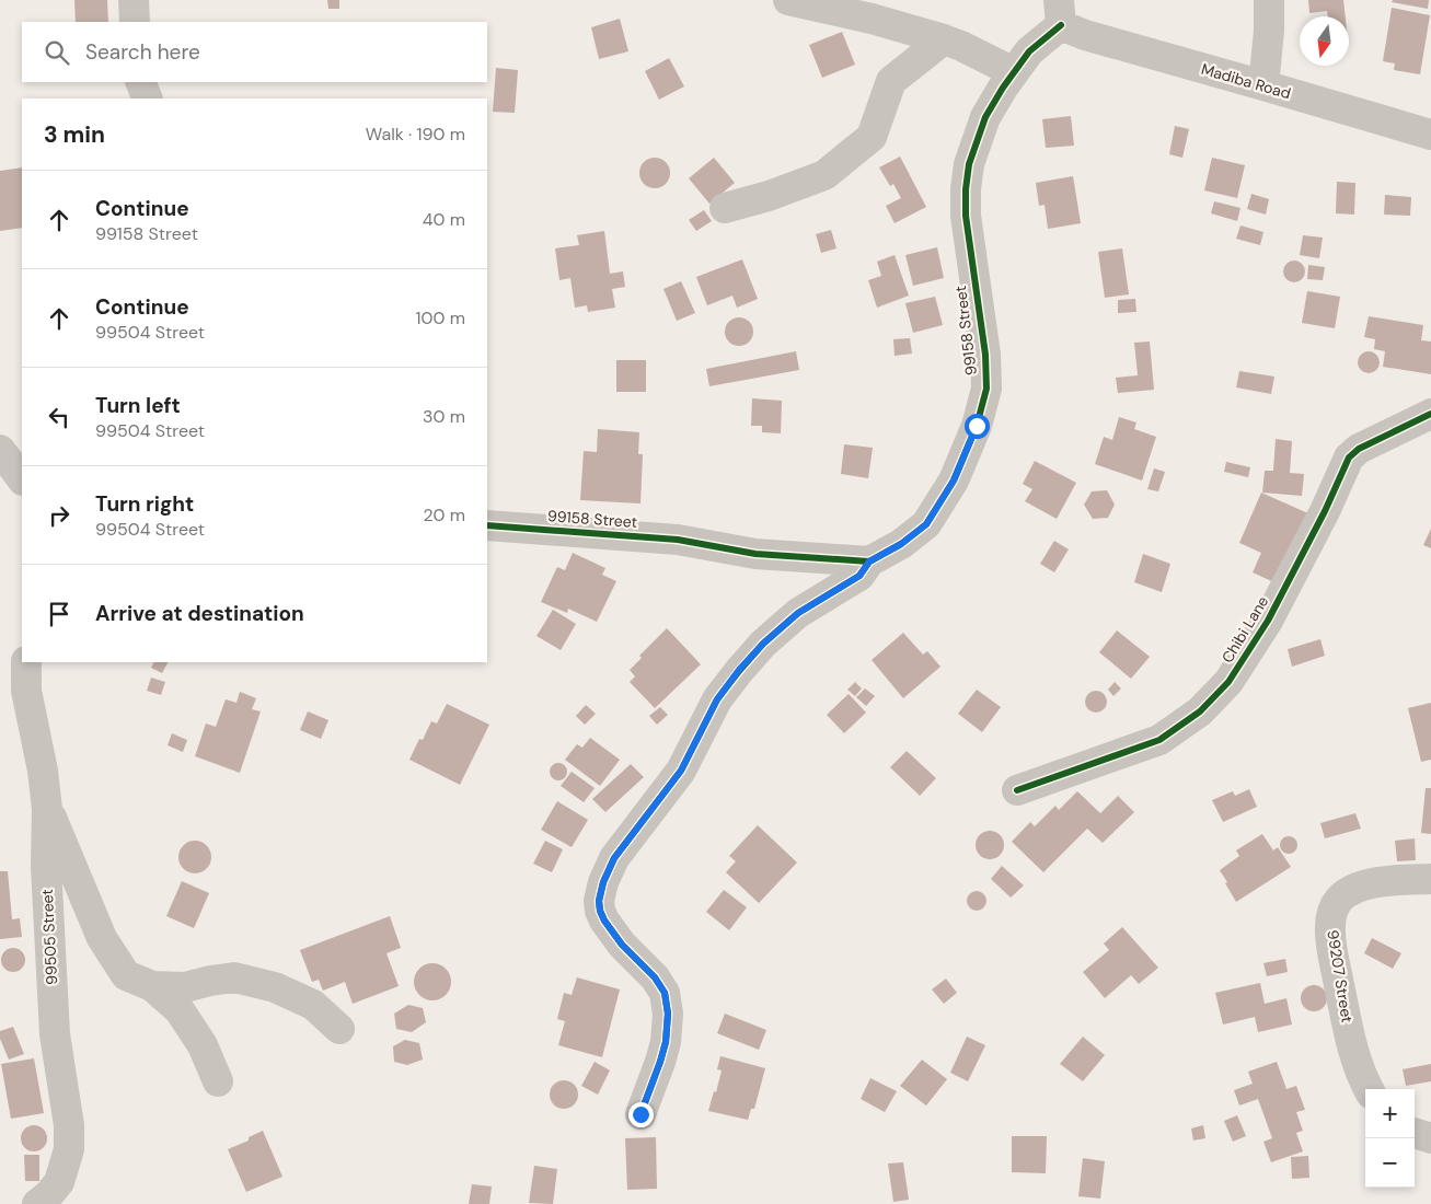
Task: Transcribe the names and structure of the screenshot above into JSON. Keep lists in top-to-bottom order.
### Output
{
  "streets": {
    "street": [
      "Madiba Road",
      "99158 Street",
      "Chibi Lane",
      "99505 Street",
      "99207 Street"
    ]
  },
  "crossings": [
    ["Madiba Road", "99158 Street"]
  ],
  "north": "bottom",
  "page": {
    "search": "Search here",
    "heading": ["3 min", "Walk · 190 m"],
    "list": [
      ["Continue", "99158 Street", "40 m"],
      ["Continue", "99504 Street", "100 m"],
      ["Turn left", "99504 Street", "30 m"],
      ["Turn right", "99504 Street", "20 m"],
      "Arrive at destination"
    ],
    "map_buttons": ["+", "−"]
  }
}
